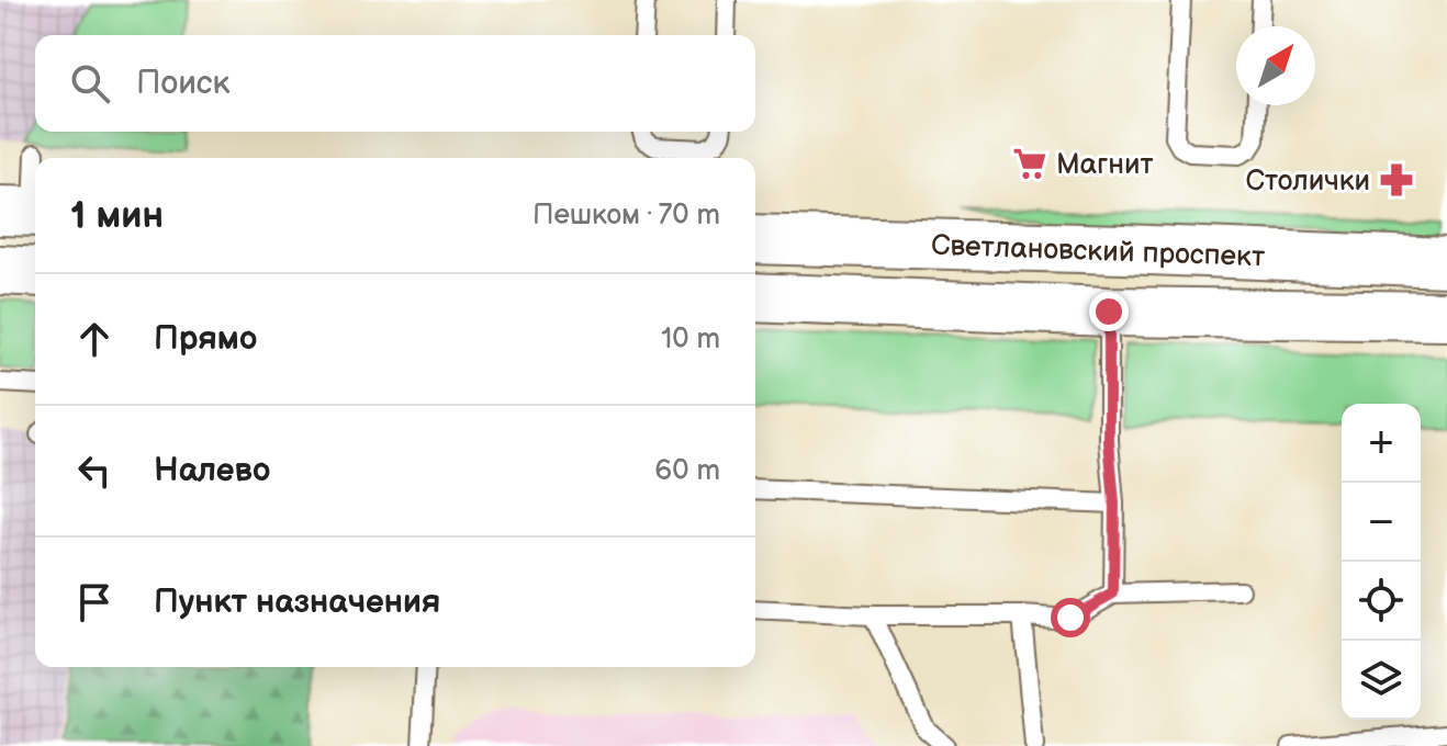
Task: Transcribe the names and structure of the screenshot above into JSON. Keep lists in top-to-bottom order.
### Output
{
  "streets": {
    "main road": ["Светлановский проспект"]
  },
  "places": {
    "supermarket": ["Магнит"],
    "pharmacy": ["Столички"]
  },
  "north": "top right",
  "page": {
    "search": "Поиск",
    "heading": ["1 мин", "Пешком · 70 m"],
    "list": [
      ["Прямо", "10 m"],
      ["Налево", "60 m"],
      "Пункт назначения"
    ],
    "map_buttons": ["+", "−"]
  }
}
